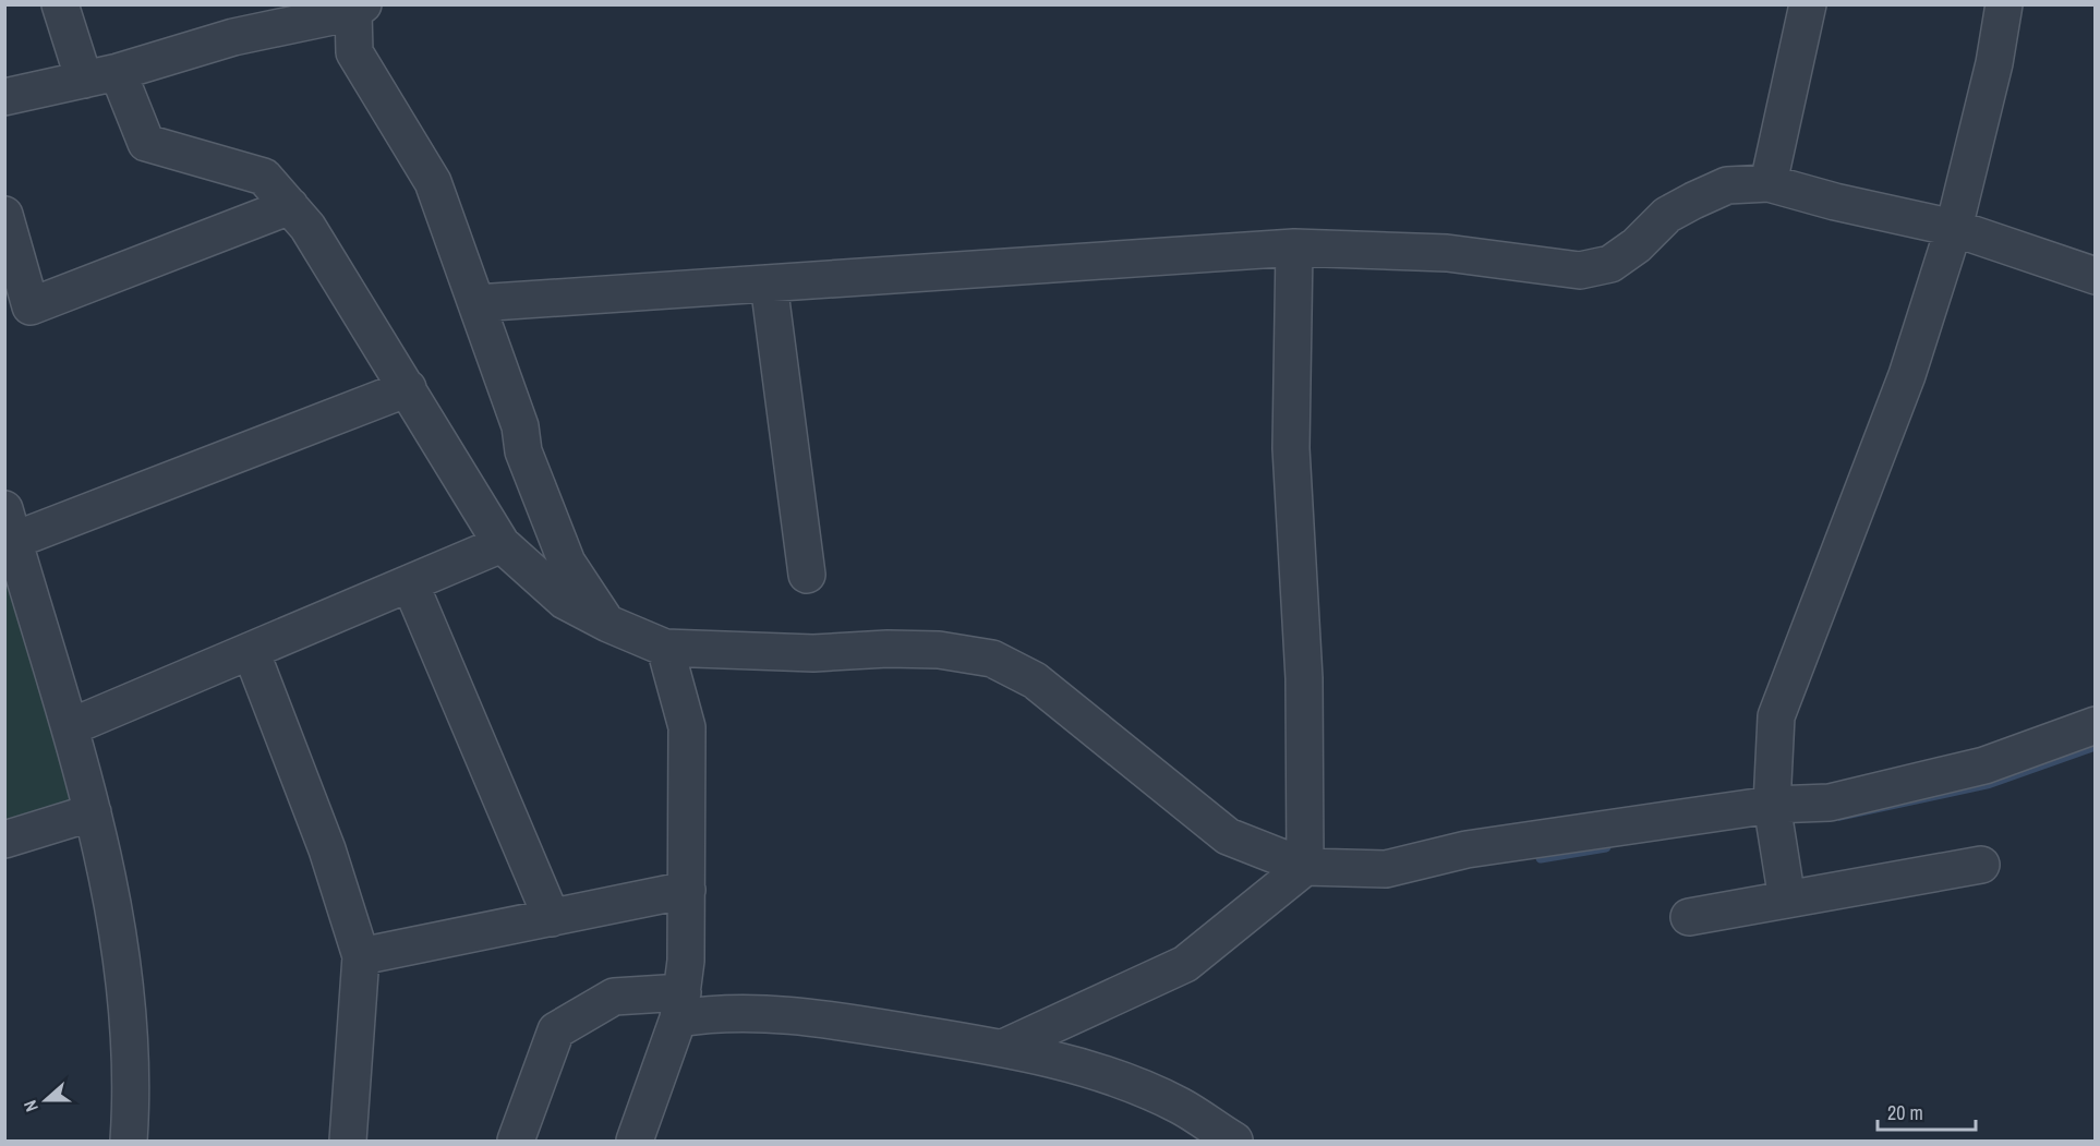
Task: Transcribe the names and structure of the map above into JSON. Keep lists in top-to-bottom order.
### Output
{
  "scale_bar": "20 m",
  "north": "left"
}
